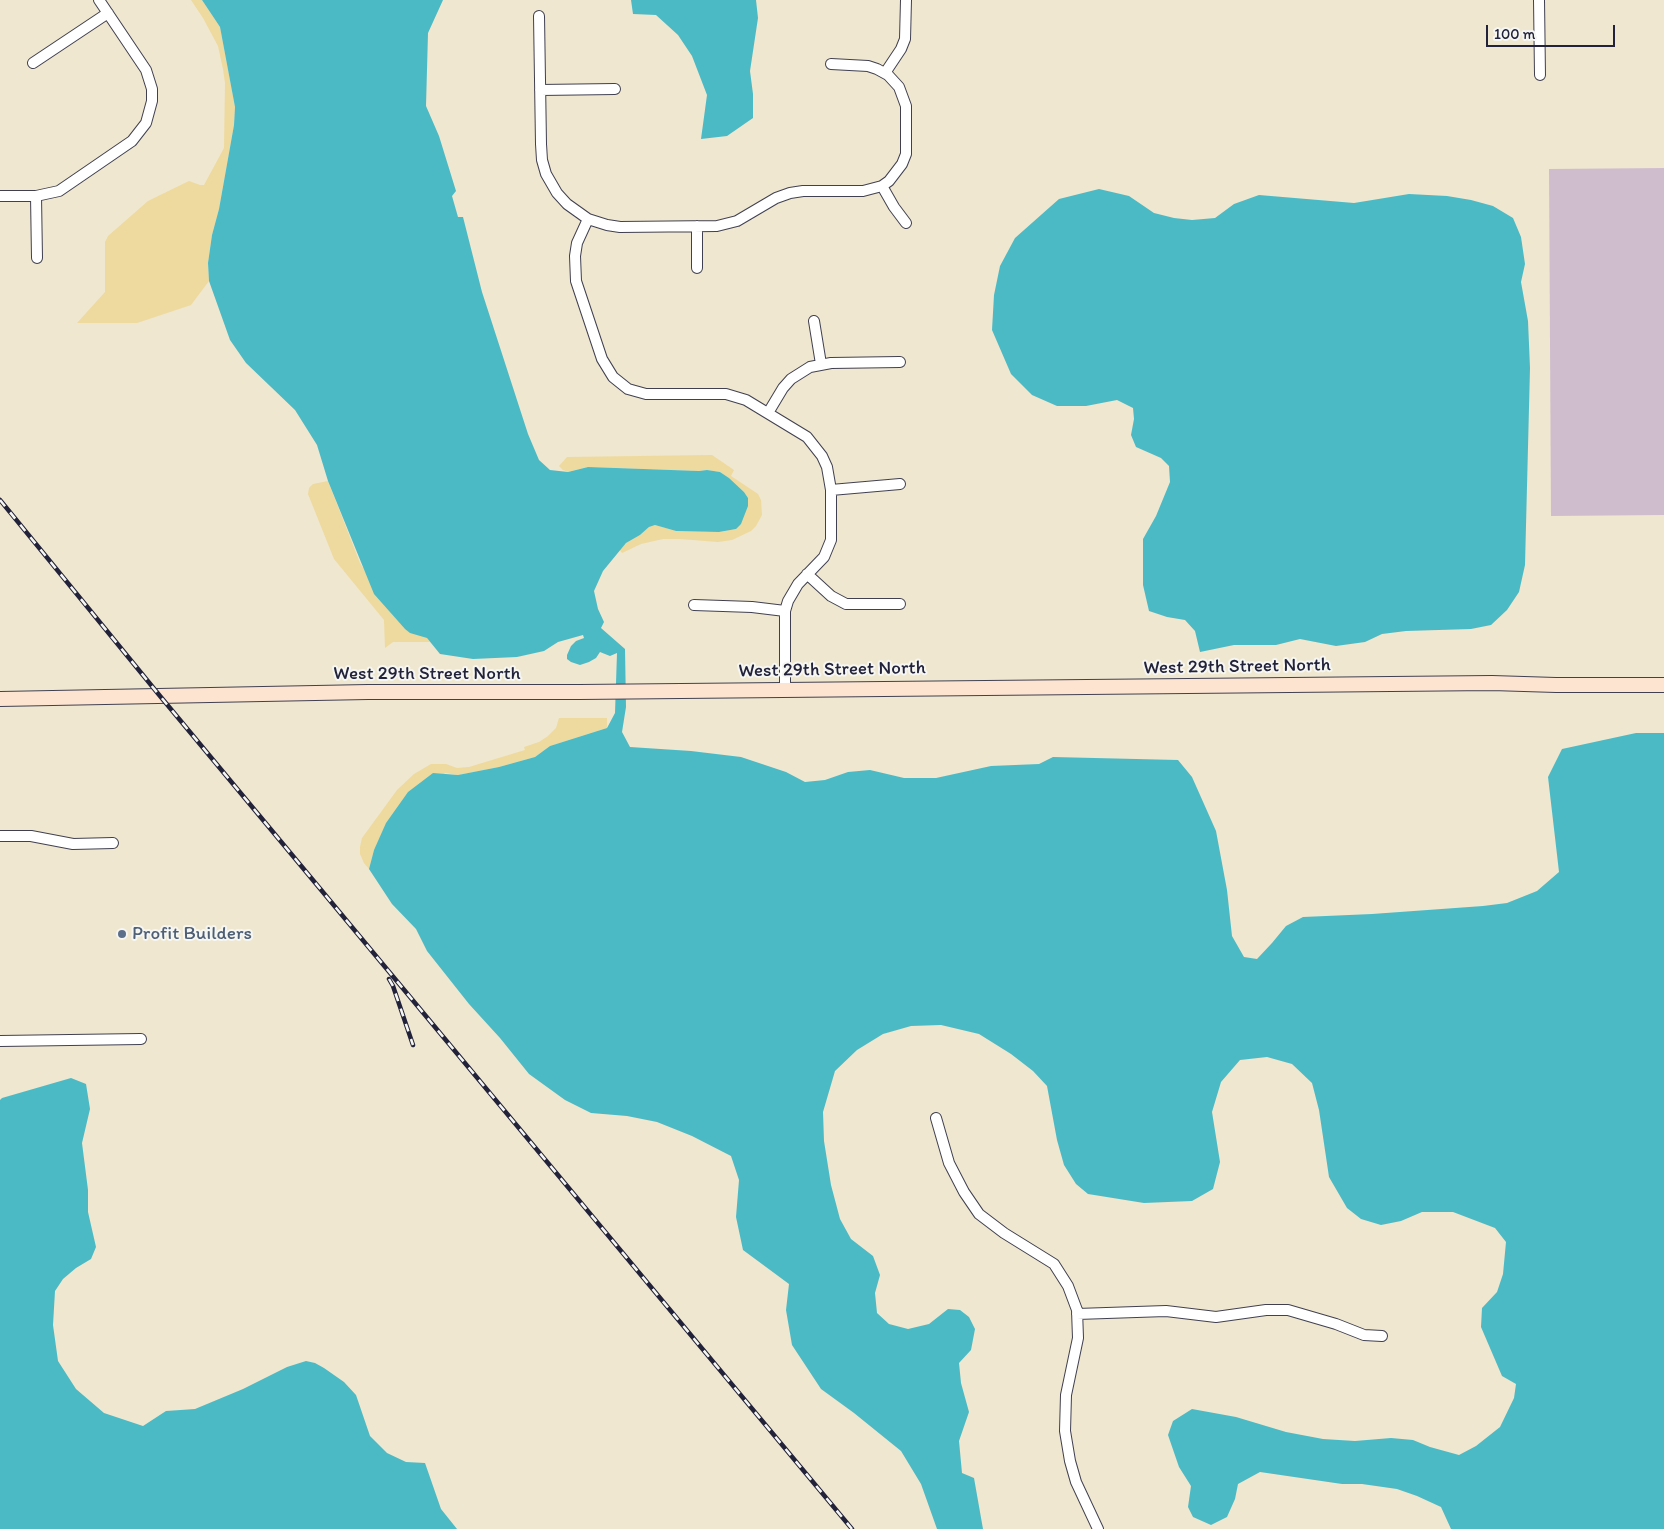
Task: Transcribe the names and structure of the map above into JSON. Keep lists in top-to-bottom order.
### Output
{
  "streets": {
    "main road": ["West 29th Street North"]
  },
  "places": ["Profit Builders"],
  "scale_bar": "100 m"
}
